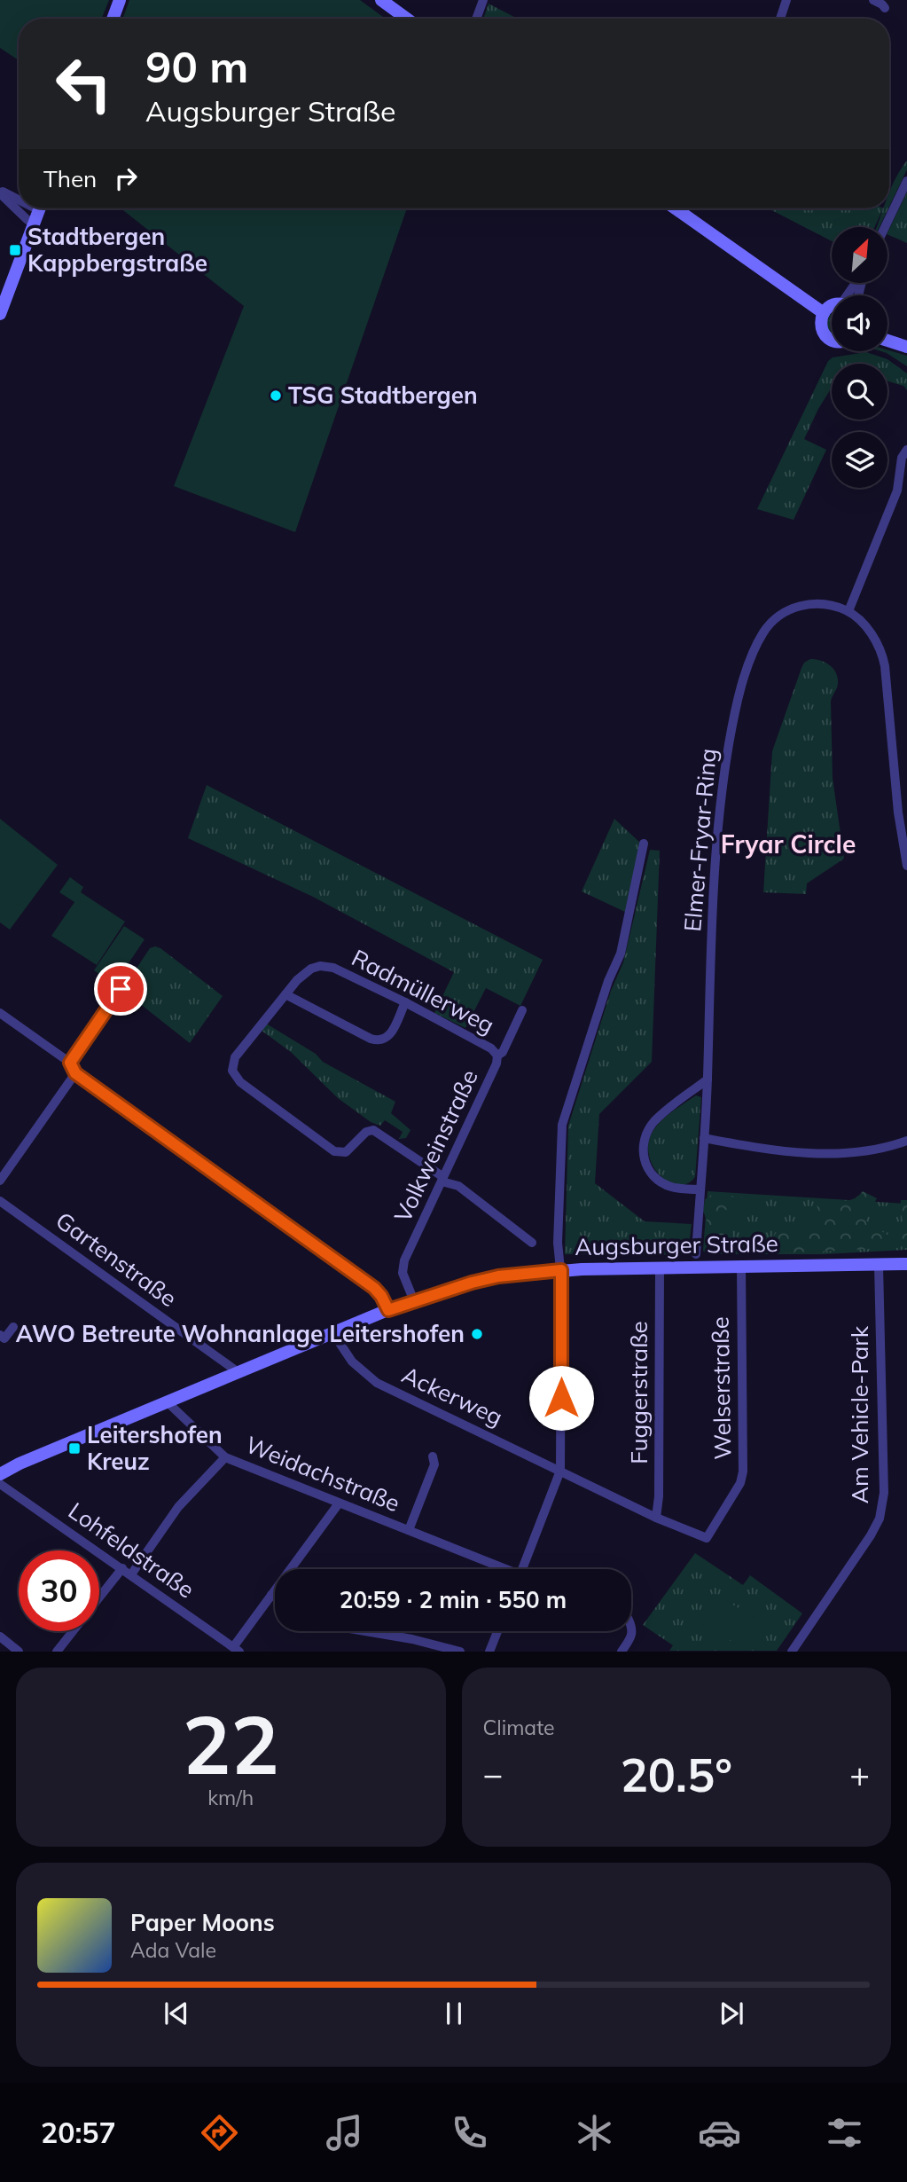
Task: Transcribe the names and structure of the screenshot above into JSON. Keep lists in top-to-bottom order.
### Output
{
  "streets": {
    "street": [
      "Elmer-Fryar-Ring",
      "Radmüllerweg",
      "Volkweinstraße",
      "Augsburger Straße",
      "Gartenstraße",
      "Welserstraße",
      "Fuggerstraße",
      "Ackerweg",
      "Am Vehicle-Park",
      "Weidachstraße",
      "Lohfeldstraße"
    ]
  },
  "crossings": [
    ["Radmüllerweg", "Volkweinstraße"],
    ["Volkweinstraße", "Augsburger Straße"],
    ["Augsburger Straße", "Gartenstraße"],
    ["Augsburger Straße", "Welserstraße"],
    ["Augsburger Straße", "Fuggerstraße"],
    ["Augsburger Straße", "Ackerweg"],
    ["Augsburger Straße", "Am Vehicle-Park"],
    ["Augsburger Straße", "Weidachstraße"],
    ["Welserstraße", "Ackerweg"],
    ["Fuggerstraße", "Ackerweg"]
  ],
  "districts": ["Fryar Circle"],
  "places": {
    "transit": ["Stadtbergen Kappbergstraße", "Leitershofen Kreuz"],
    "other": ["TSG Stadtbergen", "AWO Betreute Wohnanlage Leitershofen"]
  },
  "north": "top right",
  "page": {
    "turn": ["90 m", "Augsburger Straße"],
    "then": "Then",
    "limit": "30",
    "trip": "20:59 · 2 min · 550 m",
    "tile": [
      ["22", "km/h"],
      "Climate"
    ],
    "heat": ["−", "20.5°", "+"],
    "song": ["Paper Moons", "Ada Vale"],
    "tabs": "20:57"
  }
}
